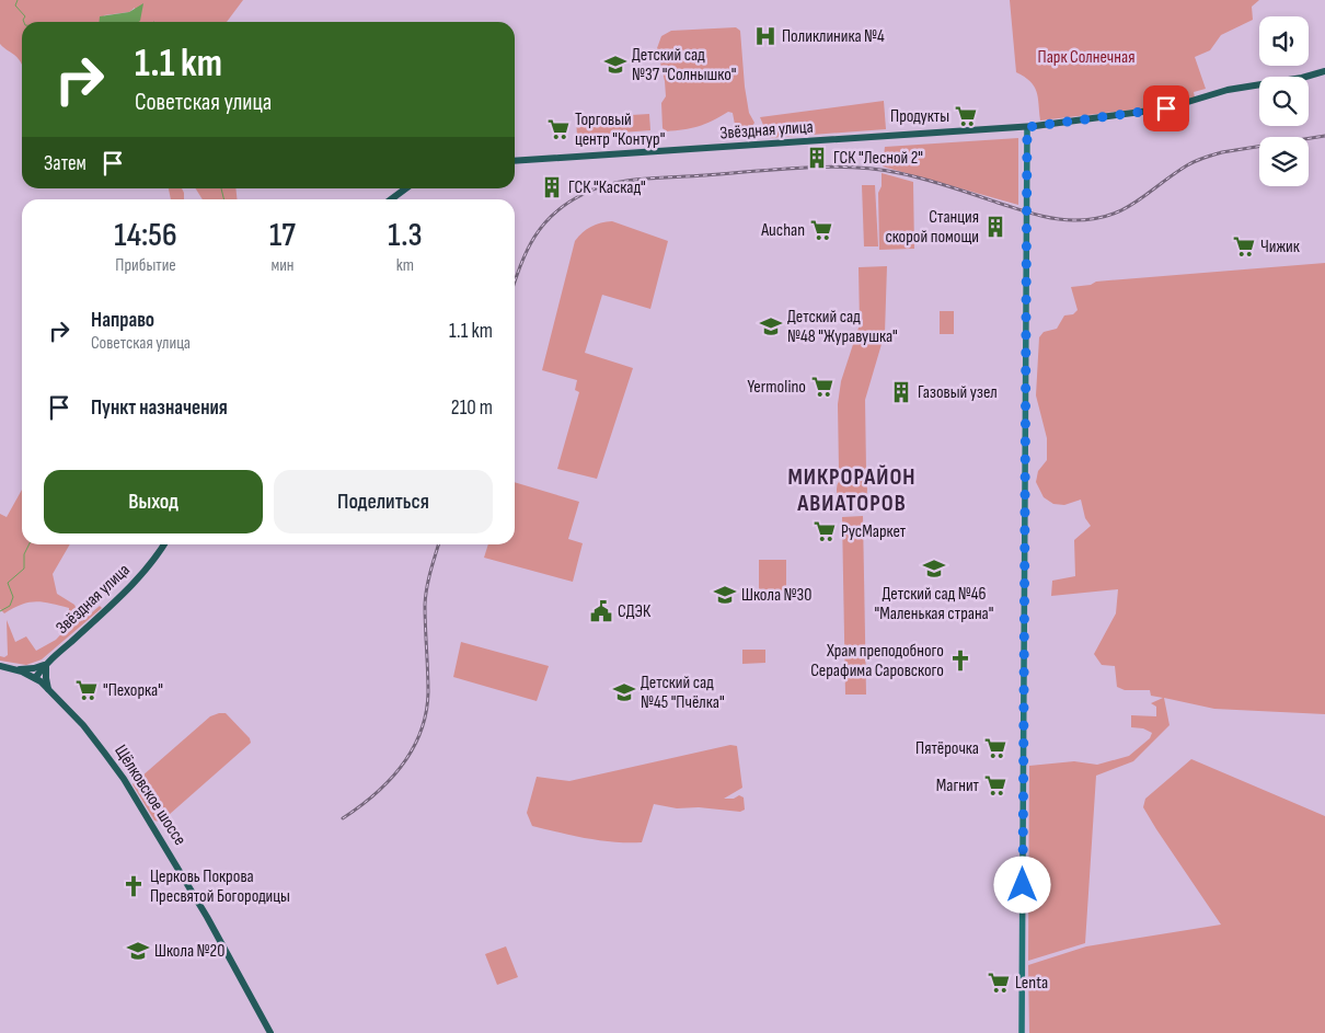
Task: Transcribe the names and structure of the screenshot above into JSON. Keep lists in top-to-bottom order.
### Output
{
  "streets": {
    "main road": ["Звёздная улица", "Щёлковское шоссе"]
  },
  "crossings": [
    ["Звёздная улица", "Щёлковское шоссе"]
  ],
  "districts": ["МИКРОРАЙОН АВИАТОРОВ"],
  "parks": ["Парк Солнечная"],
  "places": {
    "hospital": ["Поликлиника №4"],
    "school or university": [
      "Детский сад №37 \"Солнышко\"",
      "Детский сад №48 \"Журавушка\"",
      "Детский сад №46 \"Маленькая страна\"",
      "Школа №30",
      "Детский сад №45 \"Пчёлка\"",
      "Школа №20"
    ],
    "supermarket": [
      "Продукты",
      "Торговый центр \"Контур\"",
      "Auchan",
      "Чижик",
      "Yermolino",
      "РусМаркет",
      "\"Пехорка\"",
      "Пятёрочка",
      "Магнит",
      "Lenta"
    ],
    "building": [
      "ГСК \"Лесной 2\"",
      "ГСК \"Каскад\"",
      "Станция скорой помощи",
      "Газовый узел"
    ],
    "public building": ["СДЭК"],
    "church": ["Храм преподобного Серафима Саровского", "Церковь Покрова Пресвятой Богородицы"]
  },
  "page": {
    "turn": ["1.1 km", "Советская улица"],
    "then": "Затем",
    "eta": [
      "14:56",
      "Прибытие",
      "17",
      "мин",
      "1.3",
      "km"
    ],
    "list": [
      {
        "name": "Направо",
        "note": "Советская улица",
        "value": "1.1 km"
      },
      {
        "name": "Пункт назначения",
        "value": "210 m"
      }
    ],
    "buttons": ["Выход", "Поделиться"]
  }
}
